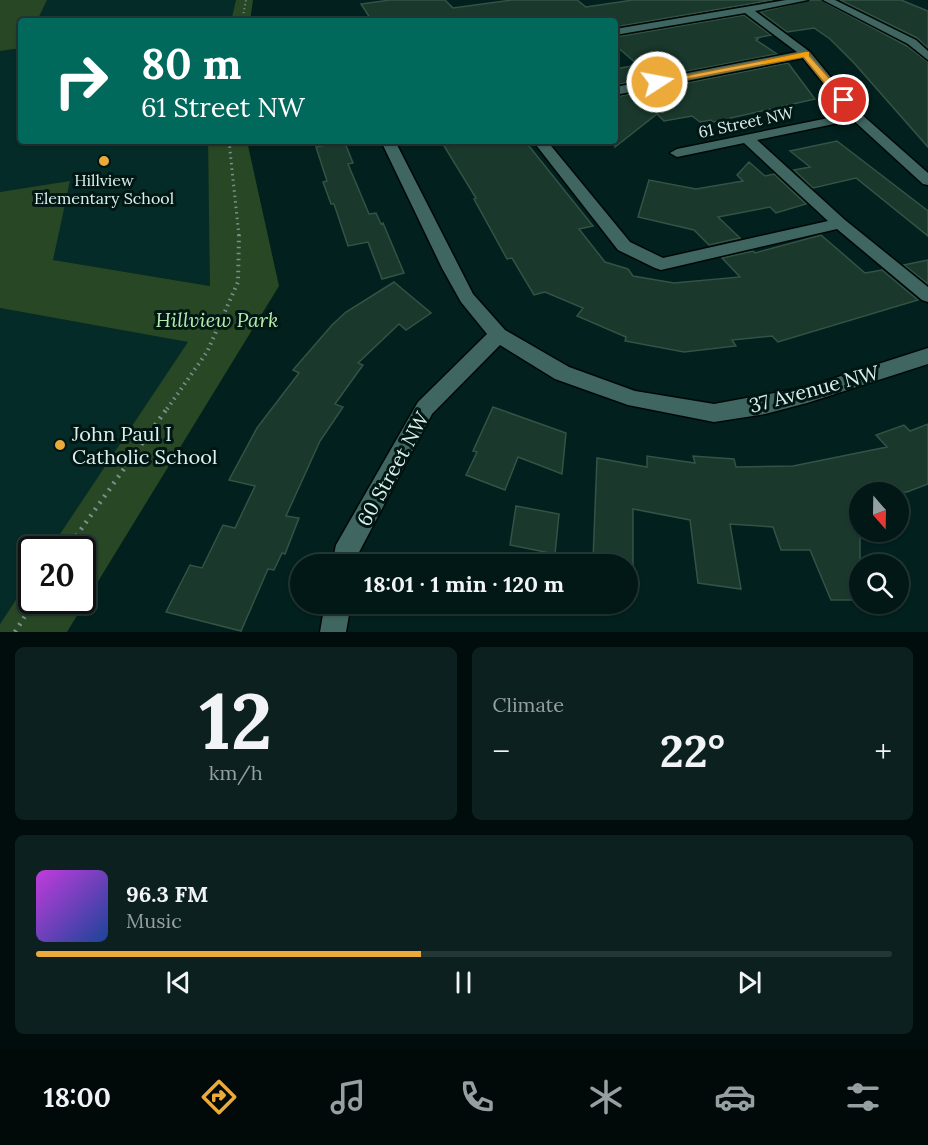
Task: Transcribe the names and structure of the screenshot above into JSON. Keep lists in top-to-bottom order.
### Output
{
  "streets": {
    "street": ["61 Street NW", "37 Avenue NW", "60 Street NW"]
  },
  "crossings": [
    ["37 Avenue NW", "60 Street NW"]
  ],
  "parks": ["Hillview Park"],
  "places": ["Hillview Elementary School", "John Paul I Catholic School"],
  "north": "bottom",
  "page": {
    "turn": ["80 m", "61 Street NW"],
    "limit": "20",
    "trip": "18:01 · 1 min · 120 m",
    "tile": [
      ["12", "km/h"],
      "Climate"
    ],
    "heat": ["−", "22°", "+"],
    "song": ["96.3 FM", "Music"],
    "tabs": "18:00"
  }
}
